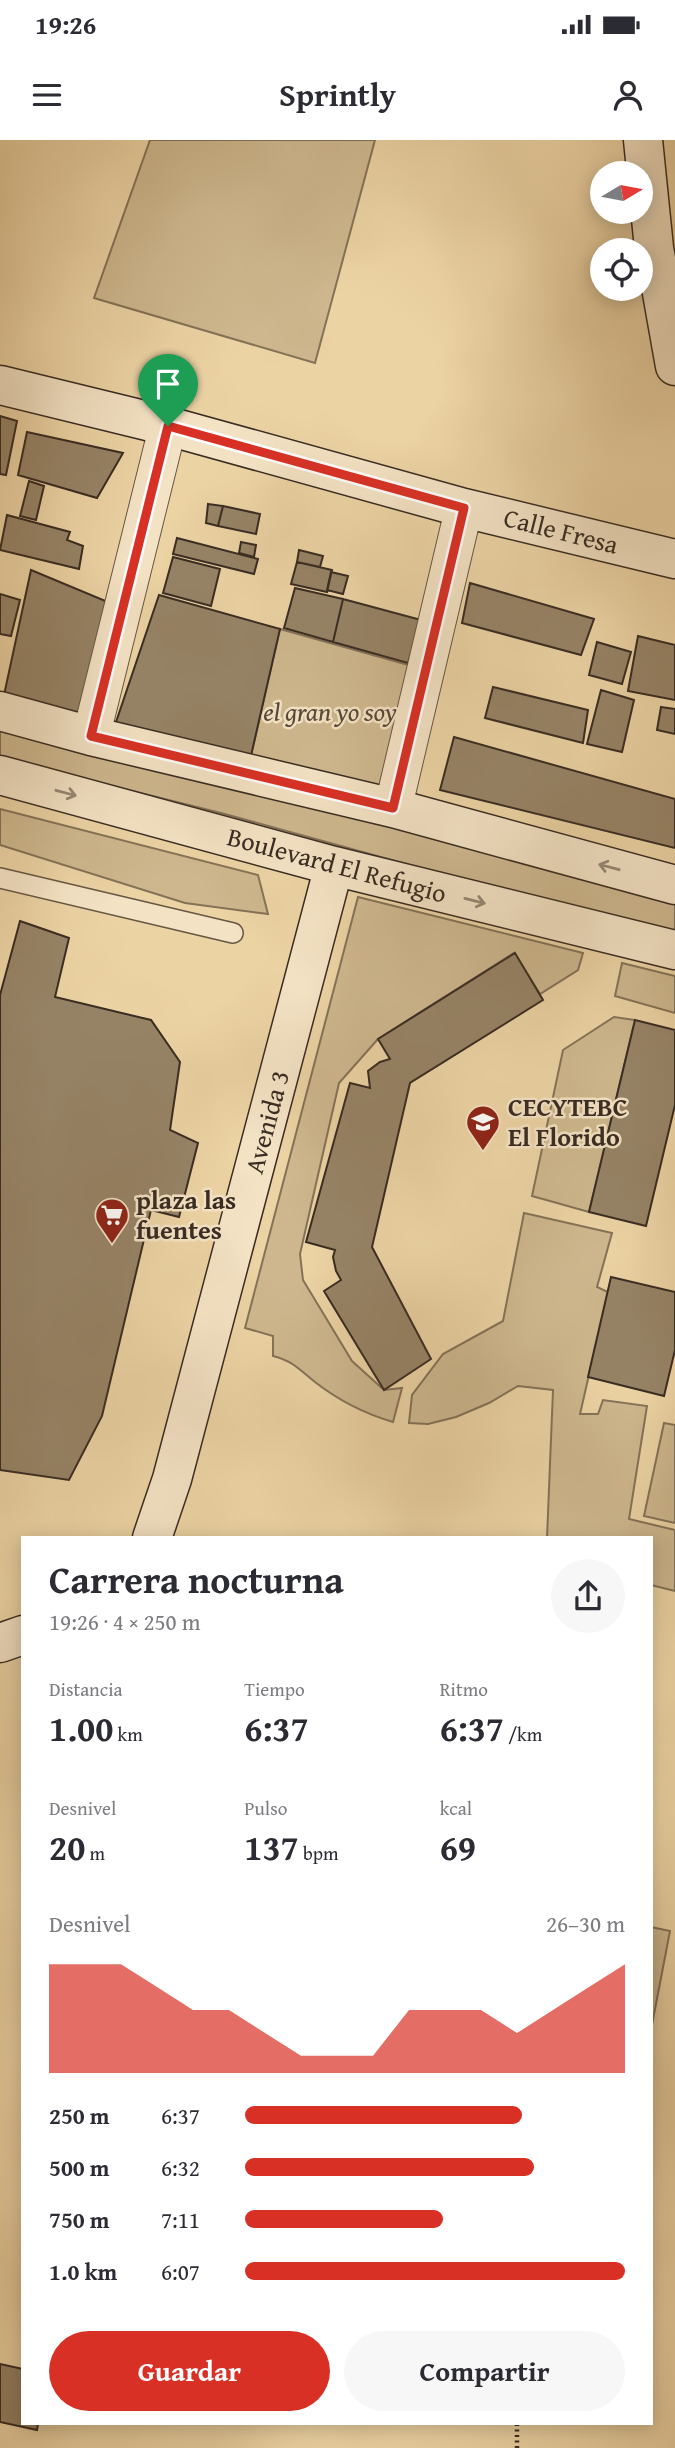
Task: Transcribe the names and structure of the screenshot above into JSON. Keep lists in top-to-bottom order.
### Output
{
  "streets": {
    "street": ["Calle Fresa", "Boulevard El Refugio", "Avenida 3"]
  },
  "crossings": [
    ["Boulevard El Refugio", "Avenida 3"]
  ],
  "parks": ["el gran yo soy"],
  "places": {
    "school or university": ["CECYTEBC El Florido"],
    "supermarket": ["plaza las fuentes"]
  },
  "north": "right",
  "page": {
    "status": "19:26",
    "header": "Sprintly",
    "heading": ["Carrera nocturna", "19:26 · 4 × 250 m"],
    "stats": [
      ["Distancia", "1.00 km"],
      ["Tiempo", "6:37"],
      ["Ritmo", "6:37 /km"],
      ["Desnivel", "20 m"],
      ["Pulso", "137 bpm"],
      ["kcal", "69"]
    ],
    "chart": ["Desnivel", "26–30 m"],
    "list": [
      {
        "name": "250 m",
        "note": "6:37"
      },
      {
        "name": "500 m",
        "note": "6:32"
      },
      {
        "name": "750 m",
        "note": "7:11"
      },
      {
        "name": "1.0 km",
        "note": "6:07"
      }
    ],
    "buttons": ["Guardar", "Compartir"]
  }
}
